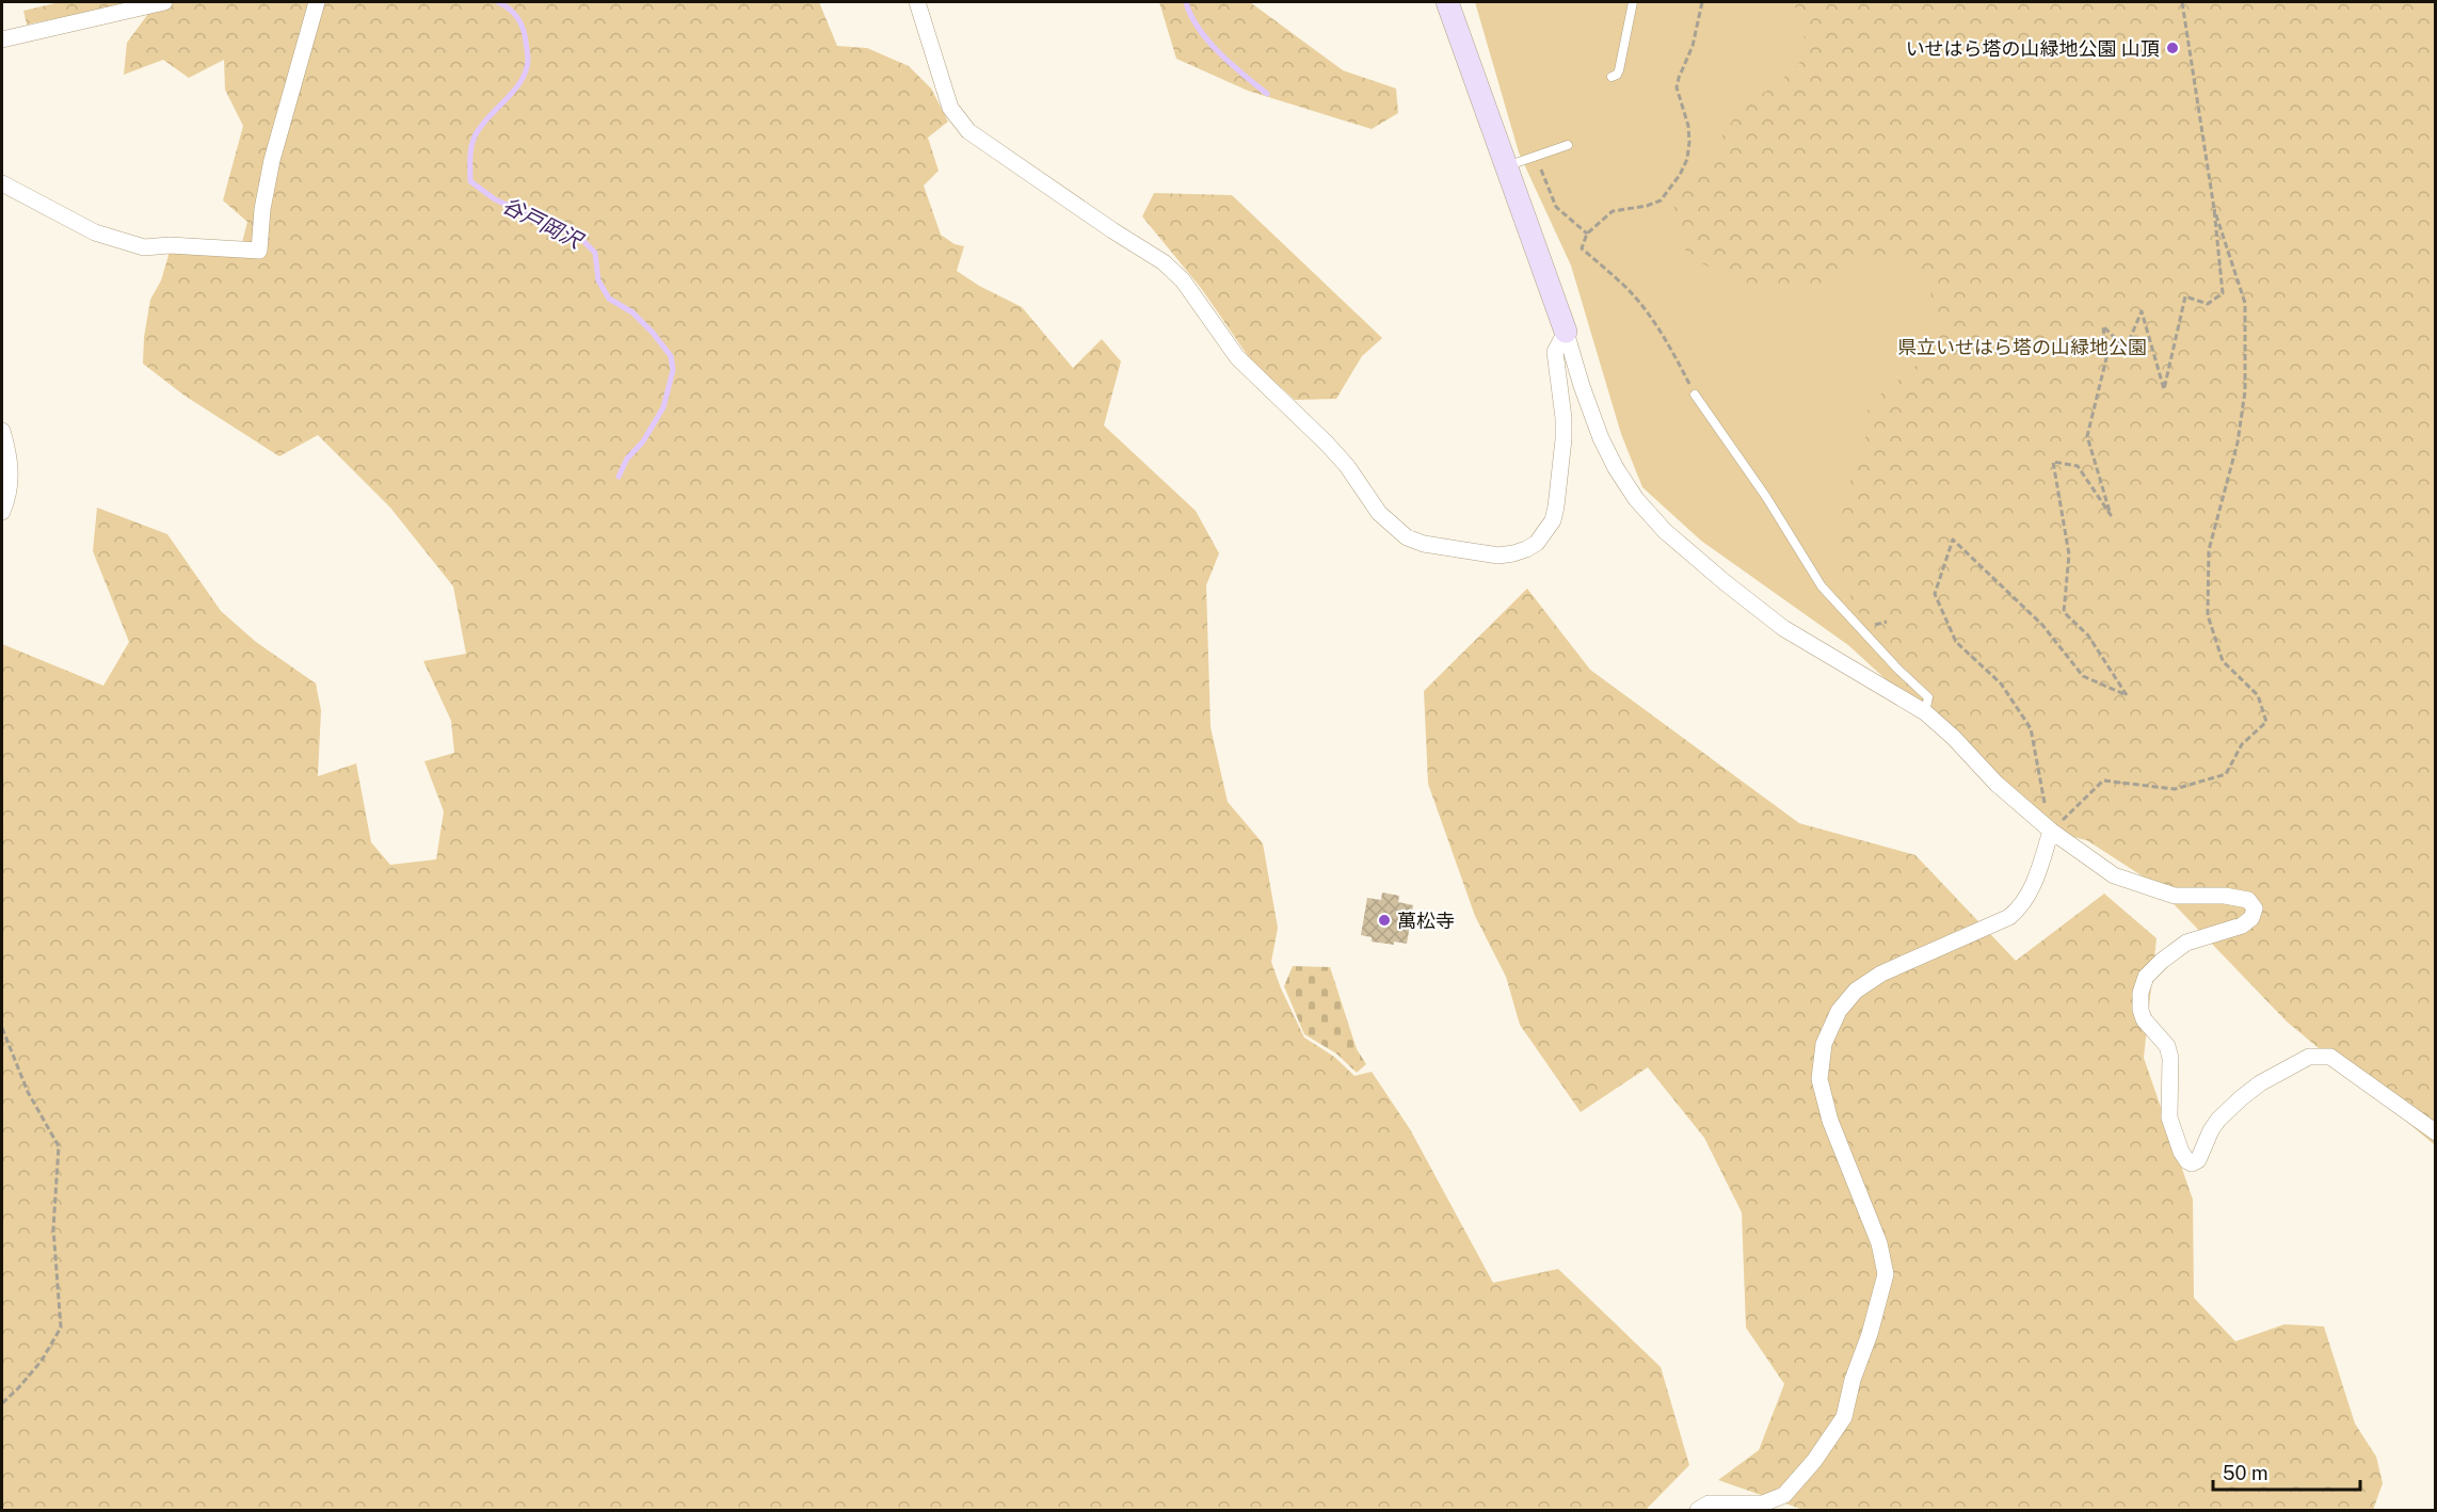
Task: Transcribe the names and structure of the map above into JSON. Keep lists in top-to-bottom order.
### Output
{
  "water": ["谷戸岡沢"],
  "parks": ["県立いせはら塔の山緑地公園"],
  "places": ["いせはら塔の山緑地公園 山頂", "萬松寺"],
  "scale_bar": "50 m"
}
